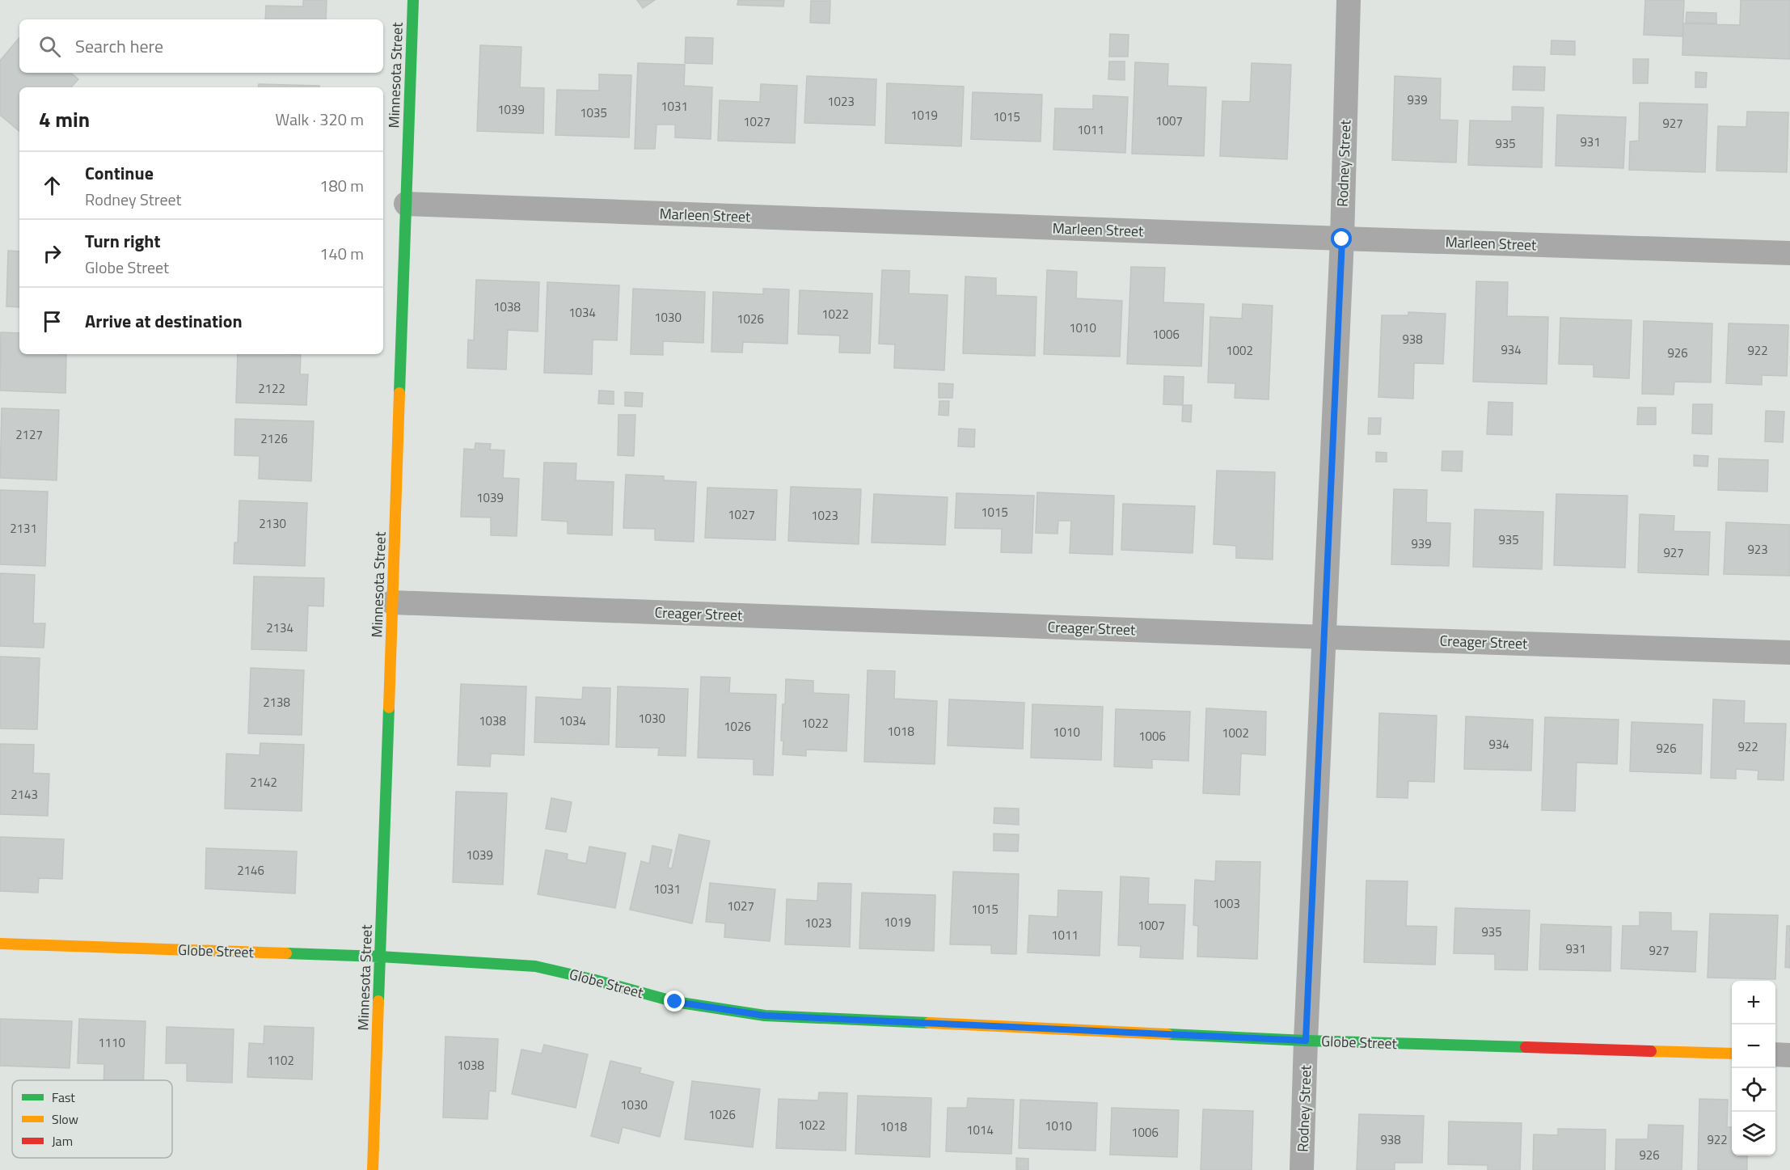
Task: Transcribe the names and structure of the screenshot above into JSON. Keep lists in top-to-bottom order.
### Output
{
  "streets": {
    "street": [
      "Minnesota Street",
      "Rodney Street",
      "Marleen Street",
      "Creager Street",
      "Globe Street"
    ]
  },
  "crossings": [
    ["Minnesota Street", "Marleen Street"],
    ["Minnesota Street", "Creager Street"],
    ["Minnesota Street", "Globe Street"],
    ["Rodney Street", "Marleen Street"],
    ["Rodney Street", "Creager Street"],
    ["Rodney Street", "Globe Street"]
  ],
  "house_numbers": [
    "939",
    "1023",
    "1031",
    "1039",
    "1035",
    "1019",
    "1015",
    "1007",
    "1027",
    "927",
    "1011",
    "931",
    "935",
    "1038",
    "1034",
    "1022",
    "1030",
    "1026",
    "1010",
    "1006",
    "938",
    "934",
    "1002",
    "922",
    "926",
    "2122",
    "2127",
    "2126",
    "1039",
    "1015",
    "1027",
    "1023",
    "2130",
    "2131",
    "935",
    "939",
    "923",
    "927",
    "2134",
    "2138",
    "1030",
    "1038",
    "1034",
    "1022",
    "1026",
    "1018",
    "1010",
    "1002",
    "1006",
    "934",
    "922",
    "926",
    "2142",
    "2143",
    "1039",
    "2146",
    "1031",
    "1003",
    "1027",
    "1015",
    "1019",
    "1023",
    "1007",
    "935",
    "1011",
    "931",
    "927",
    "1110",
    "1102",
    "1038",
    "1030",
    "1026",
    "1022",
    "1010",
    "1018",
    "1014",
    "1006",
    "938",
    "922",
    "926"
  ],
  "legend": ["Fast", "Slow", "Jam"],
  "page": {
    "search": "Search here",
    "heading": ["4 min", "Walk · 320 m"],
    "list": [
      ["Continue", "Rodney Street", "180 m"],
      ["Turn right", "Globe Street", "140 m"],
      "Arrive at destination"
    ],
    "map_buttons": ["+", "−"]
  }
}
